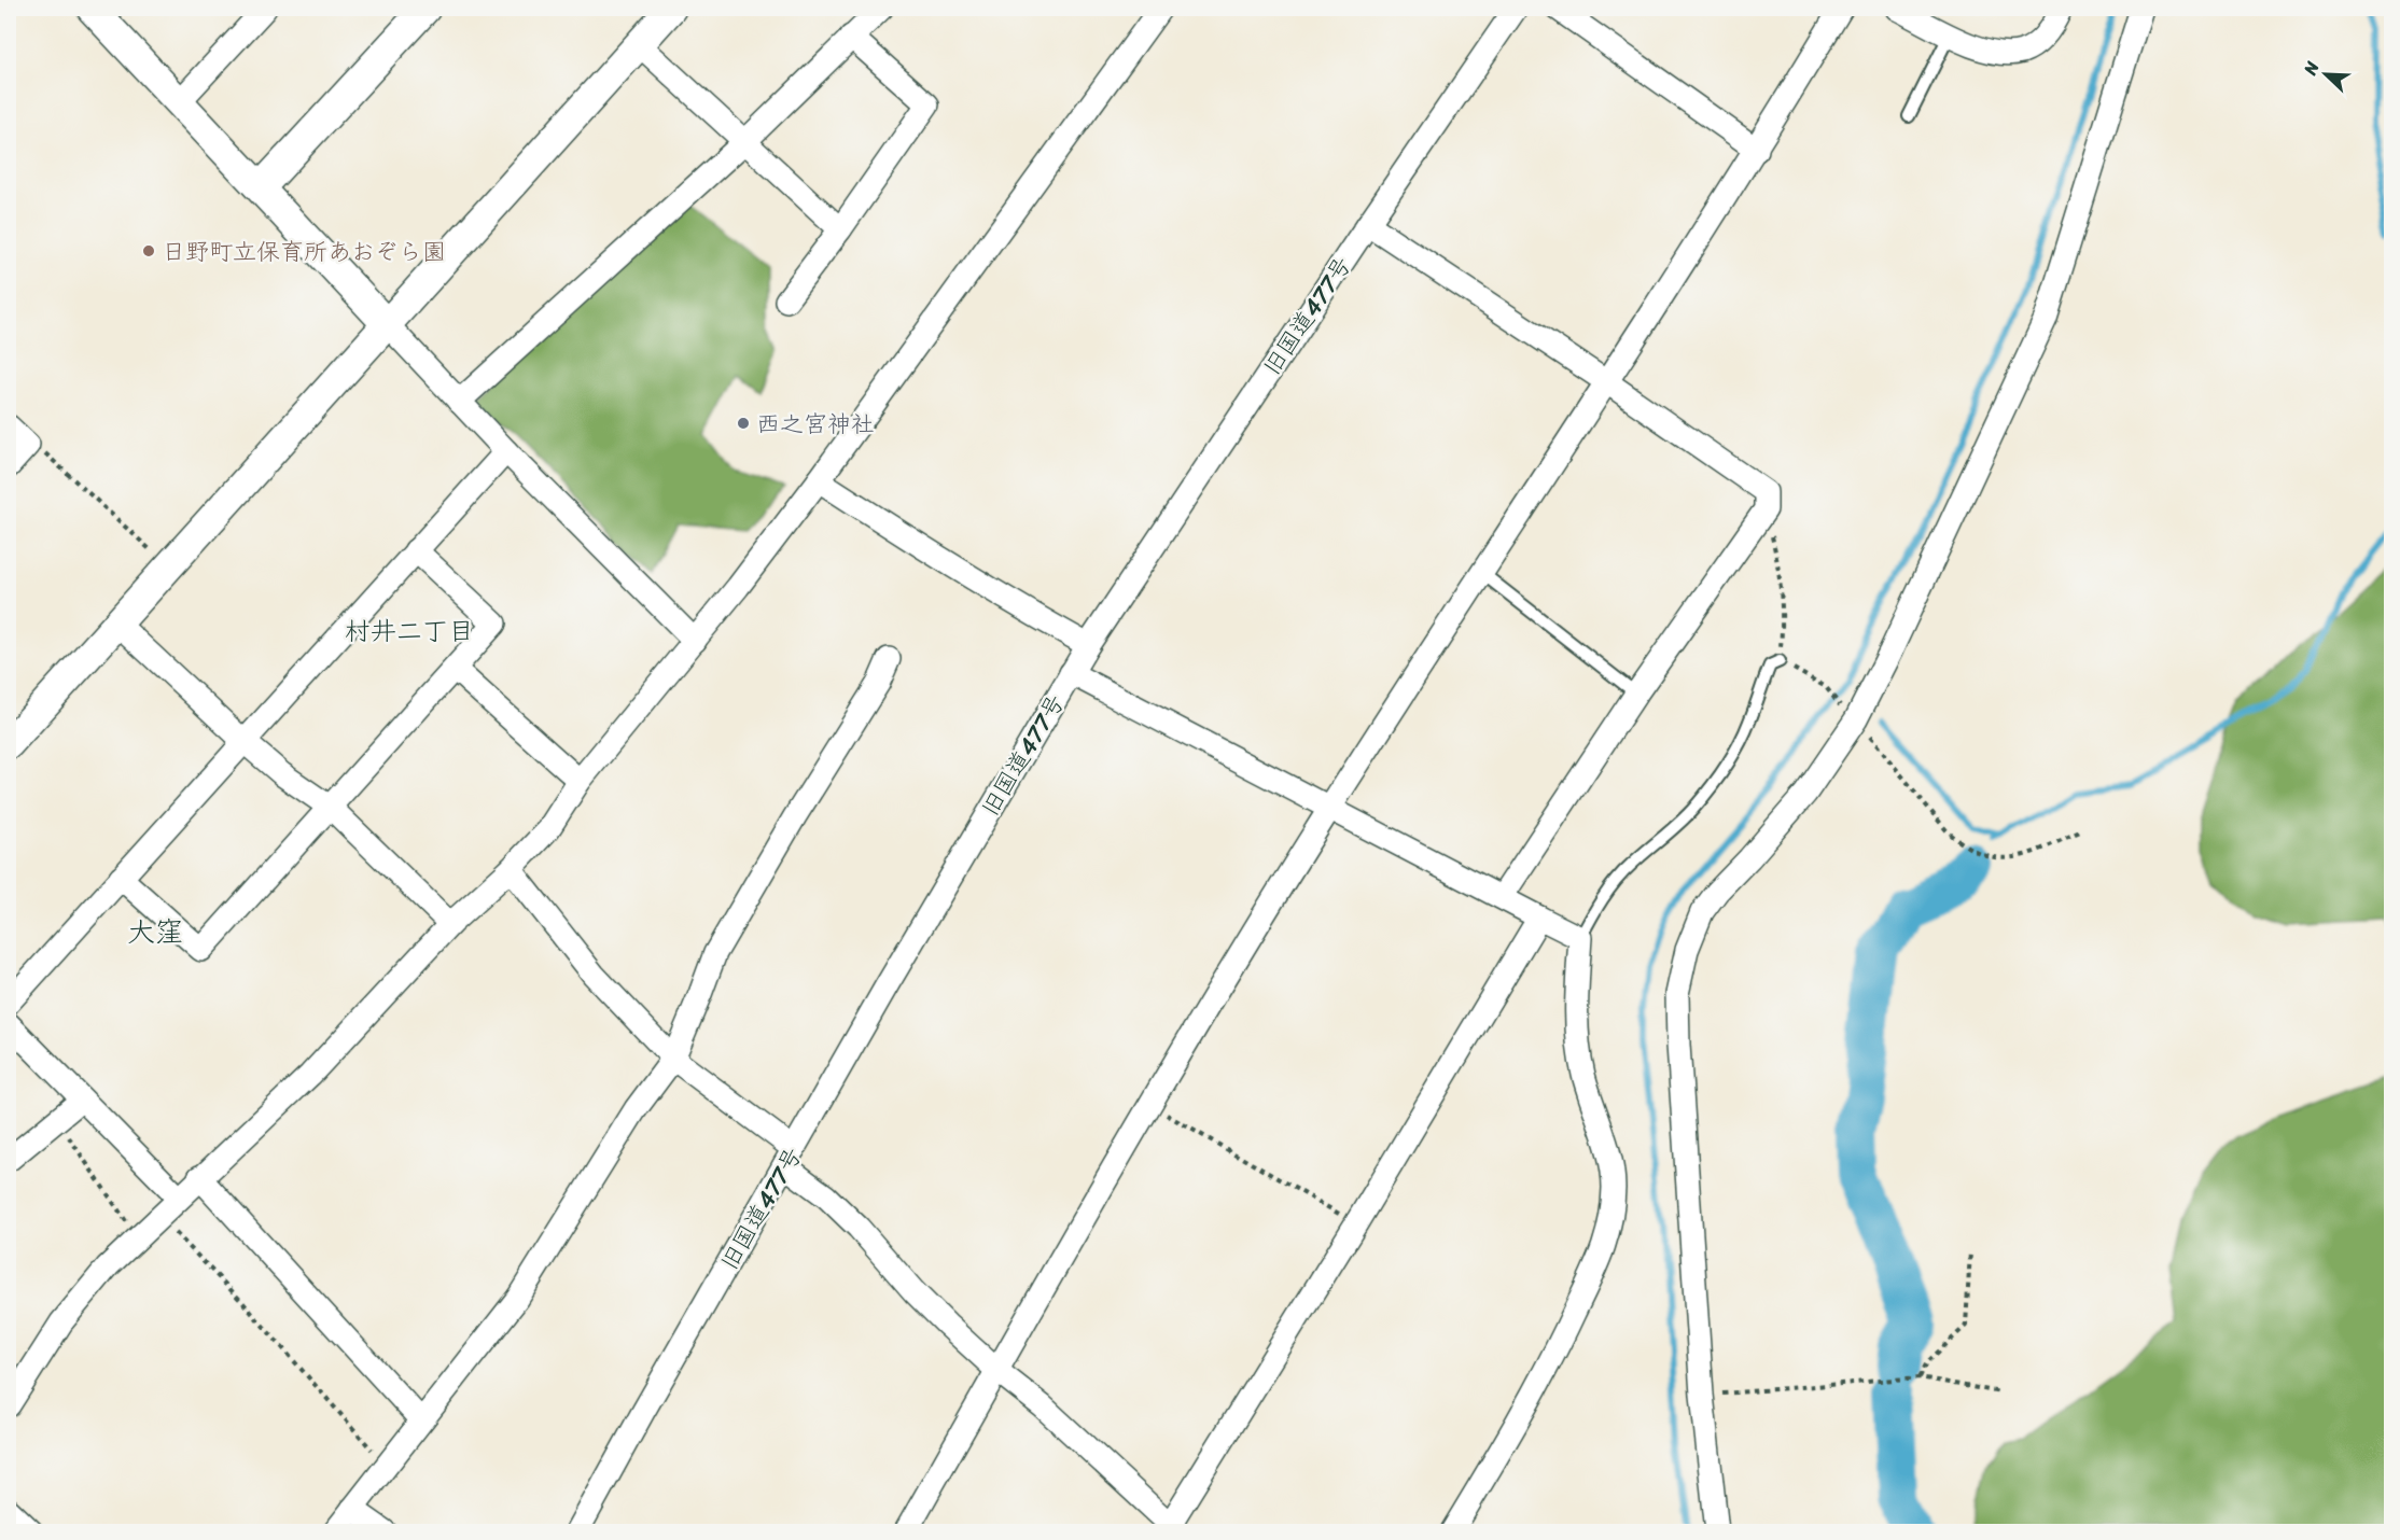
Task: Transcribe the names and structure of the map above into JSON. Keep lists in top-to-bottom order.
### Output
{
  "streets": {
    "street": ["旧国道477号"]
  },
  "districts": ["村井二丁目", "大窪"],
  "places": ["日野町立保育所あおぞら園", "西之宮神社"],
  "north": "top left"
}
